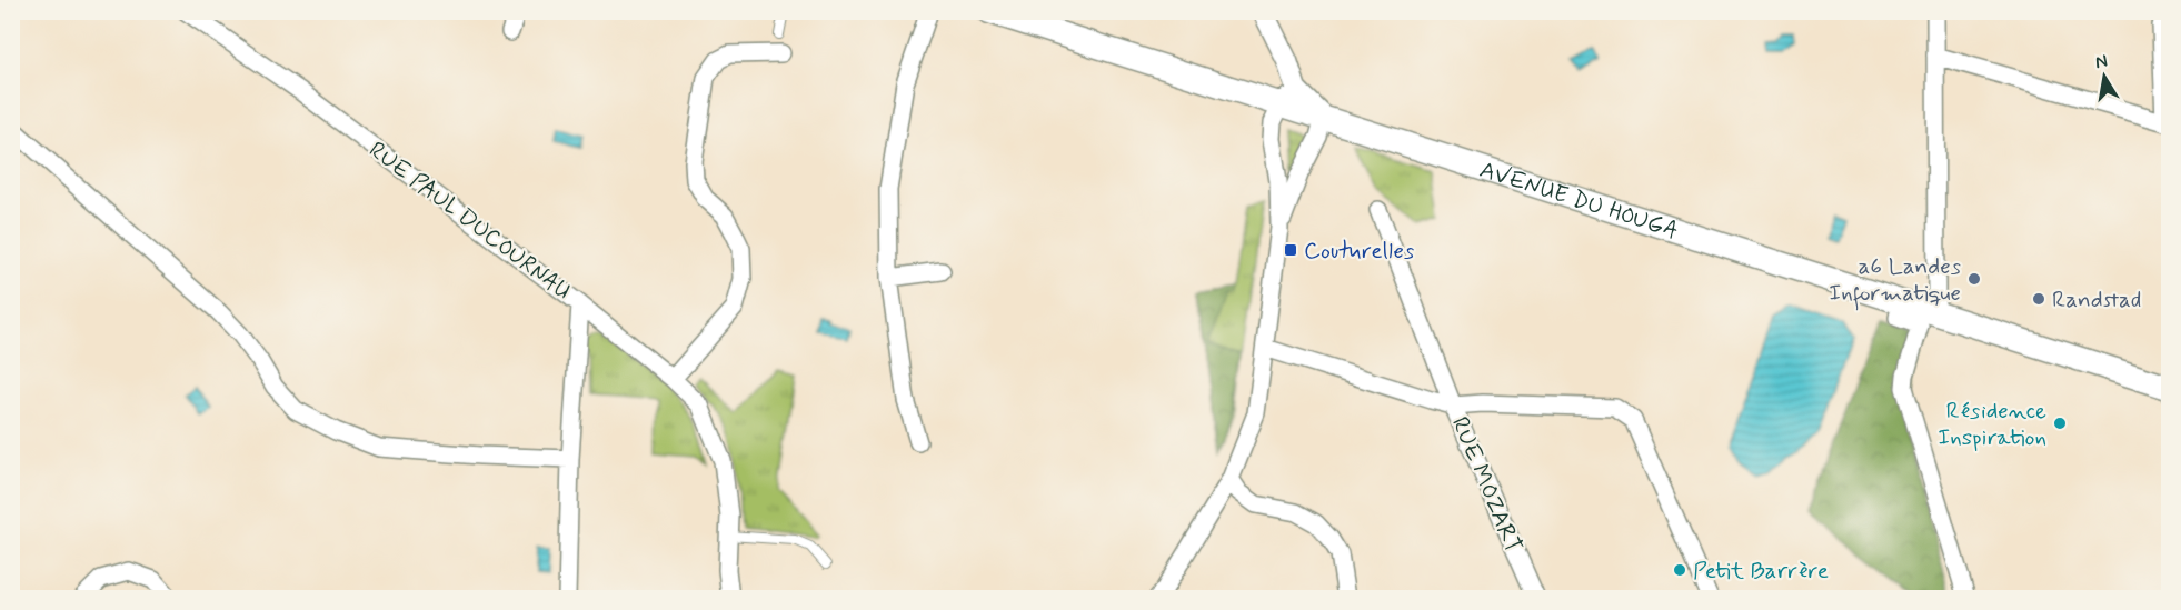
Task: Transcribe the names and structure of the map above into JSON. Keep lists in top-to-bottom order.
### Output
{
  "streets": {
    "main road": ["AVENUE DU HOUGA"],
    "street": ["RUE PAUL DUCOURNAU", "RUE MOZART"]
  },
  "places": {
    "transit": ["Couturelles"],
    "other": [
      "a6 Landes Informatique",
      "Randstad",
      "Résidence Inspiration",
      "Petit Barrère"
    ]
  },
  "north": "top"
}
